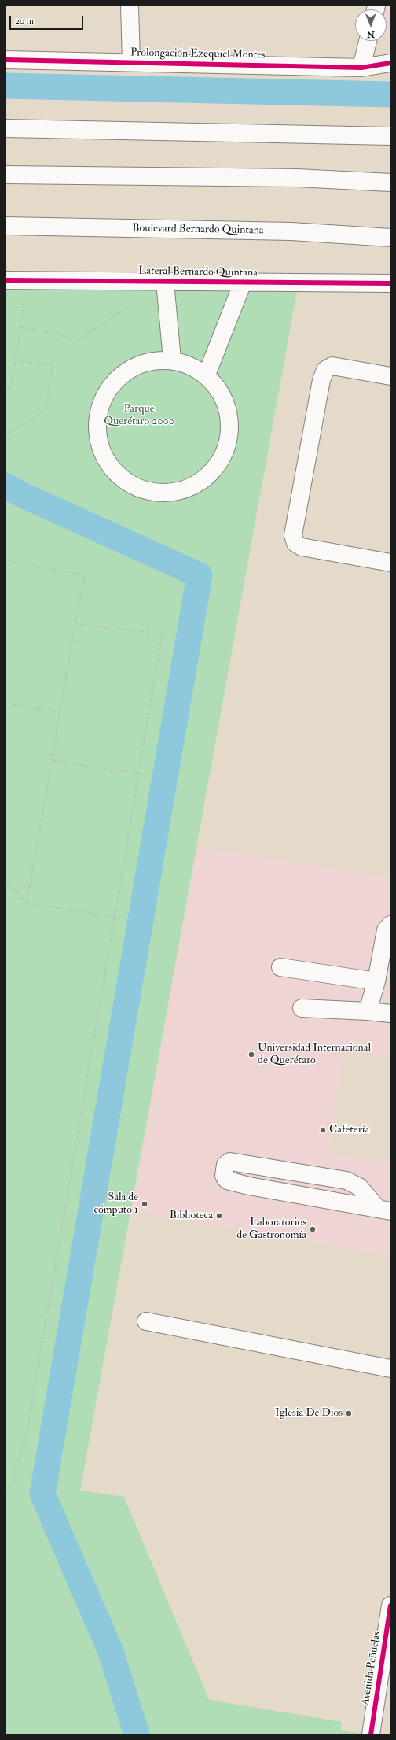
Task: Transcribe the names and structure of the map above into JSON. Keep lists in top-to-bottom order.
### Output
{
  "streets": {
    "street": [
      "Prolongación Ezequiel Montes",
      "Boulevard Bernardo Quintana",
      "Lateral Bernardo Quintana",
      "Avenida Peñuelas"
    ]
  },
  "parks": ["Parque Querétaro 2000"],
  "places": [
    "Universidad Internacional de Querétaro",
    "Cafetería",
    "Sala de cómputo 1",
    "Biblioteca",
    "Laboratorios de Gastronomía",
    "Iglesia De Dios"
  ],
  "scale_bar": "20 m",
  "north": "bottom"
}
